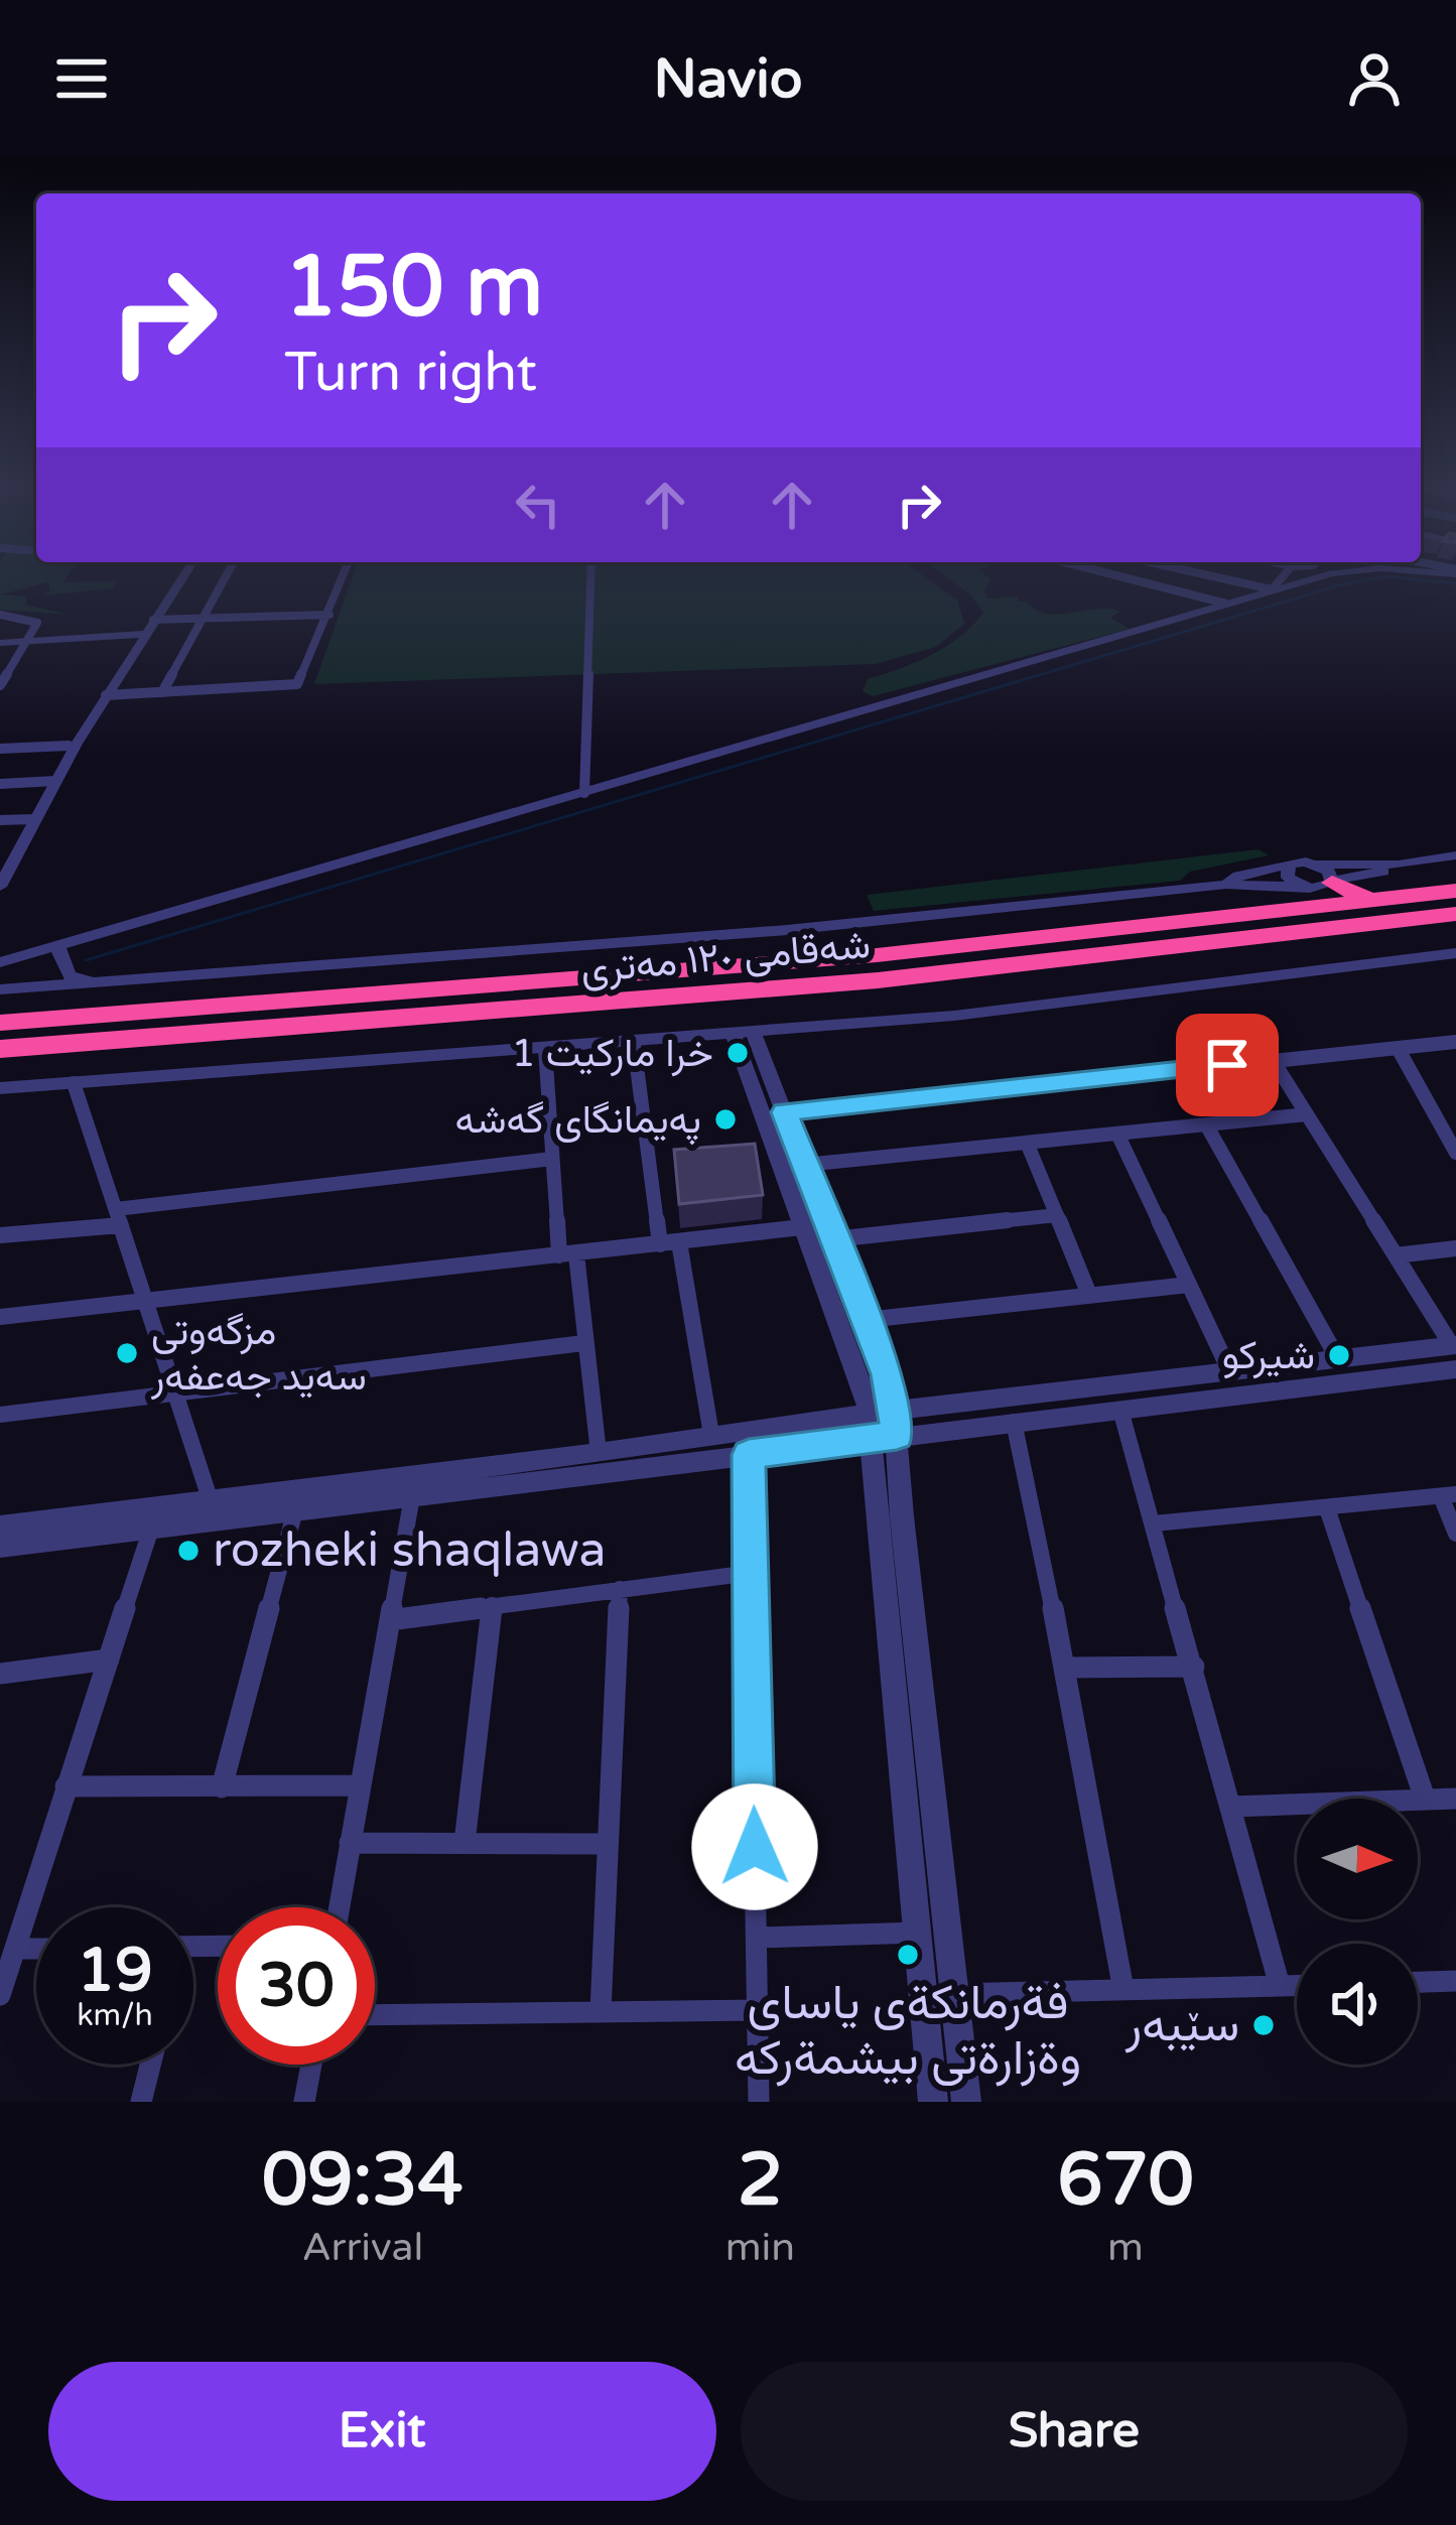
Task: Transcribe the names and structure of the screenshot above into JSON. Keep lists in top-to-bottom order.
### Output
{
  "streets": {
    "highway": ["شەقامی ١٢٠ مەتری"]
  },
  "places": [
    "خرا ماركيت 1",
    "پەیمانگای گەشە",
    "مزگەوتی سەید جەعفەر",
    "شيركو",
    "rozheki shaqlawa",
    "فةرمانكةى ياساى وةزارةتى بيشمةركه",
    "سێبەر"
  ],
  "north": "right",
  "page": {
    "header": "Navio",
    "turn": ["150 m", "Turn right"],
    "speed": "19 km/h",
    "limit": "30",
    "eta": [
      "09:34",
      "Arrival",
      "2",
      "min",
      "670",
      "m"
    ],
    "buttons": ["Exit", "Share"]
  }
}
